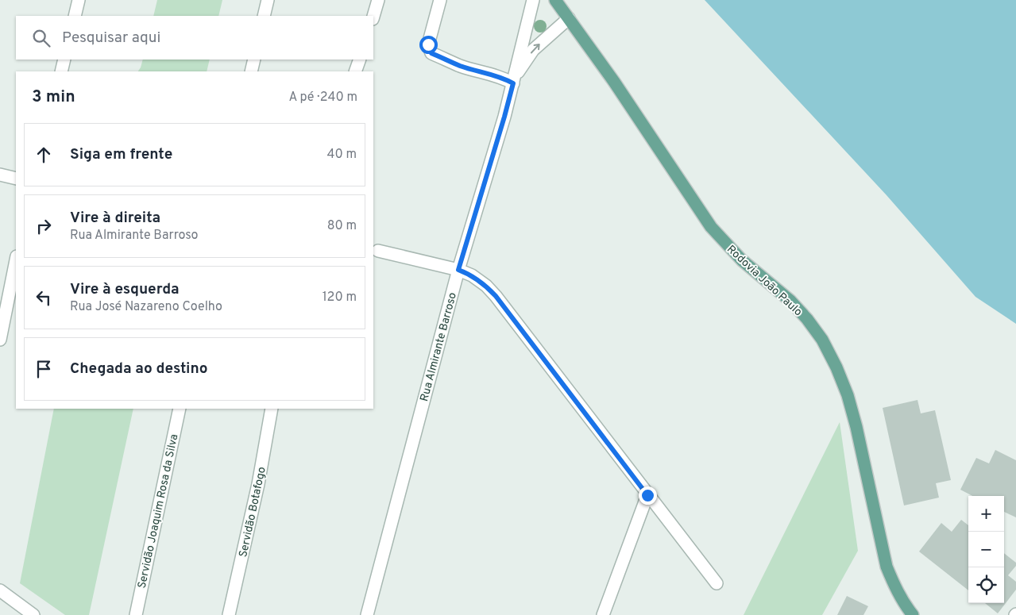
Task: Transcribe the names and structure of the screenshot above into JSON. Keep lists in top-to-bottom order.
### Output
{
  "streets": {
    "main road": ["Rodovia João Paulo"],
    "street": ["Rua Almirante Barroso", "Servidão Joaquim Rosa da Silva", "Servidão Botafogo"]
  },
  "crossings": [
    ["Rodovia João Paulo", "Rua Almirante Barroso"]
  ],
  "page": {
    "search": "Pesquisar aqui",
    "heading": ["3 min", "A pé · 240 m"],
    "list": [
      ["Siga em frente", "40 m"],
      ["Vire à direita", "Rua Almirante Barroso", "80 m"],
      ["Vire à esquerda", "Rua José Nazareno Coelho", "120 m"],
      "Chegada ao destino"
    ],
    "map_buttons": ["+", "−"]
  }
}
